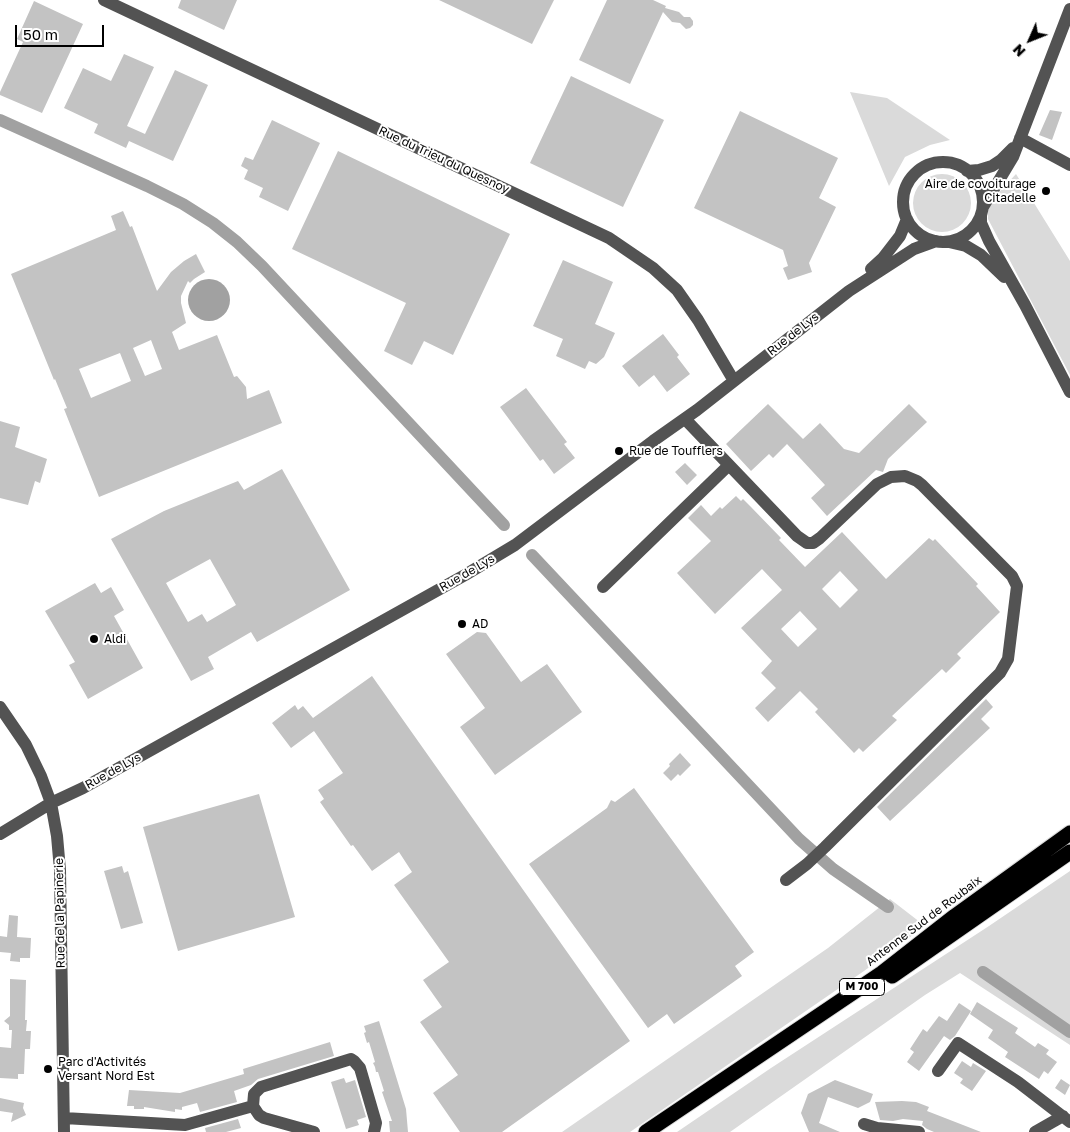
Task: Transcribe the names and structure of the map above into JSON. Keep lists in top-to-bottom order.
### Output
{
  "streets": {
    "highway": ["Antenne Sud de Roubaix", "M 700"],
    "street": ["Rue du Trieu du Quesnoy", "Rue de Lys", "Rue de la Papinerie"]
  },
  "crossings": [
    ["Rue du Trieu du Quesnoy", "Rue de Lys"],
    ["Rue de Lys", "Rue de la Papinerie"]
  ],
  "places": [
    "Aire de covoiturage Citadelle",
    "Rue de Toufflers",
    "AD",
    "Aldi",
    "Parc d'Activités Versant Nord Est"
  ],
  "scale_bar": "50 m",
  "north": "bottom left"
}
